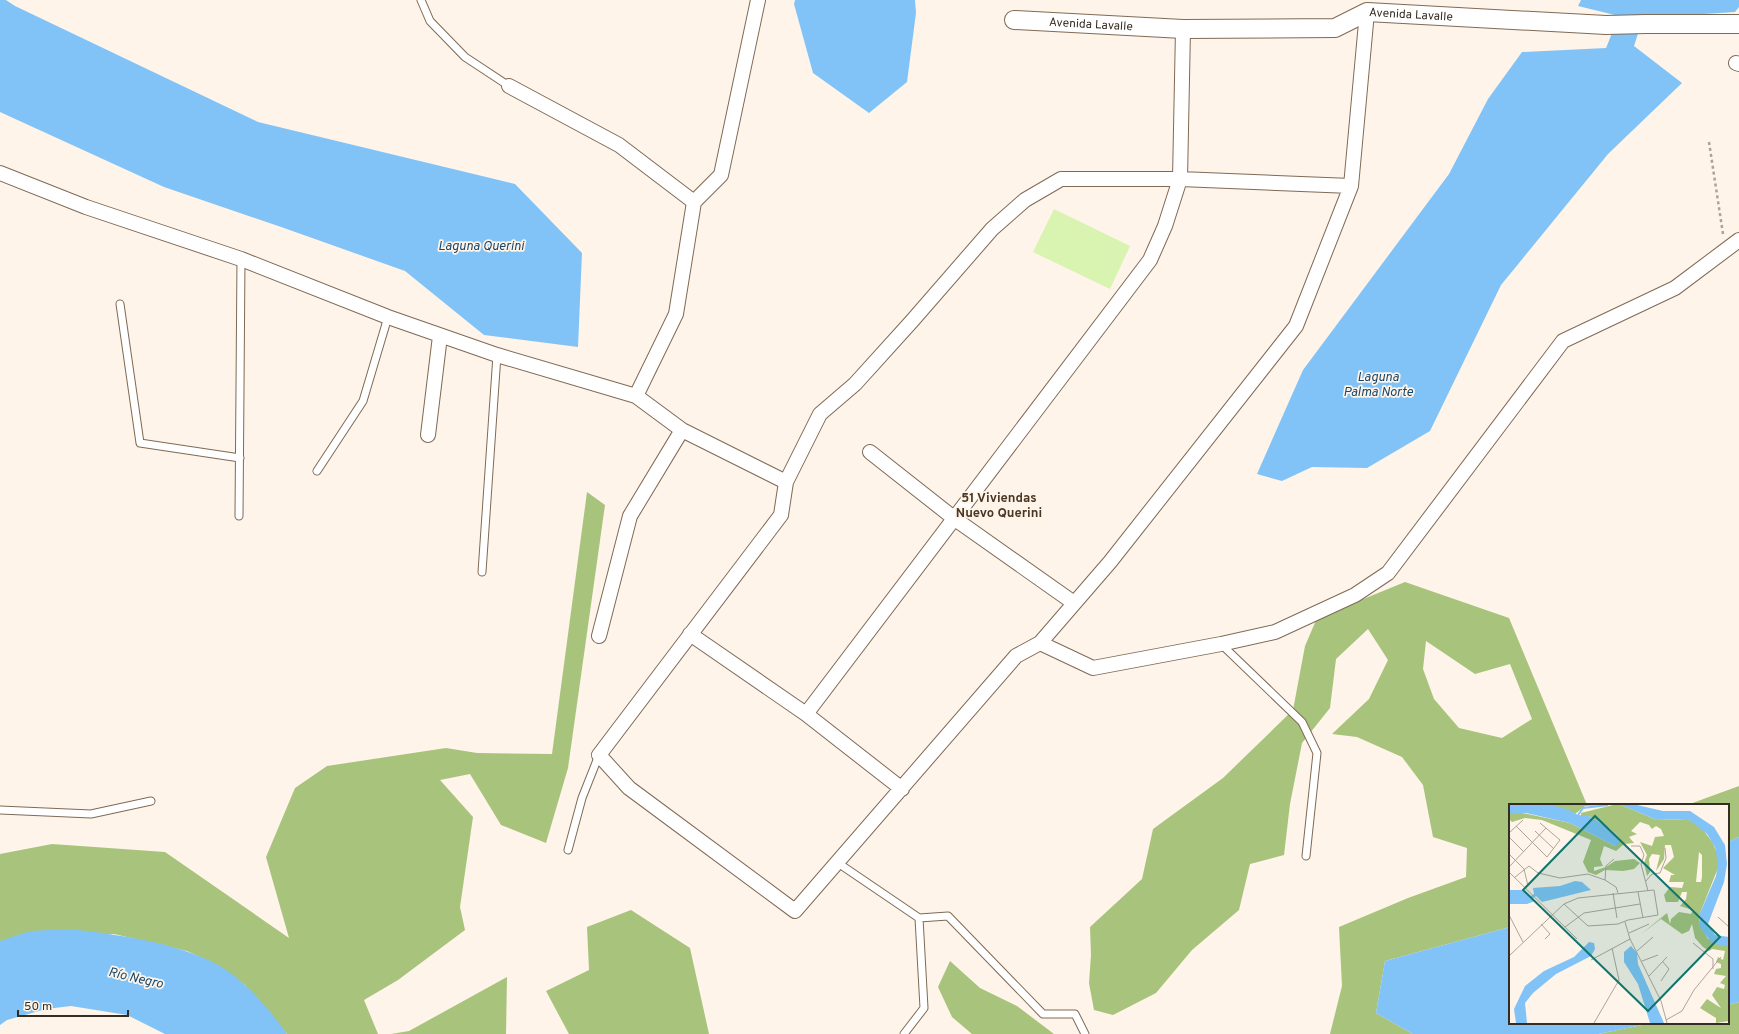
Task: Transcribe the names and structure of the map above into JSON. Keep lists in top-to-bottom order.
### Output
{
  "streets": {
    "street": ["Avenida Lavalle"]
  },
  "districts": ["51 Viviendas Nuevo Querini"],
  "water": ["Laguna Querini", "Laguna Palma Norte", "Río Negro"],
  "scale_bar": "50 m"
}
